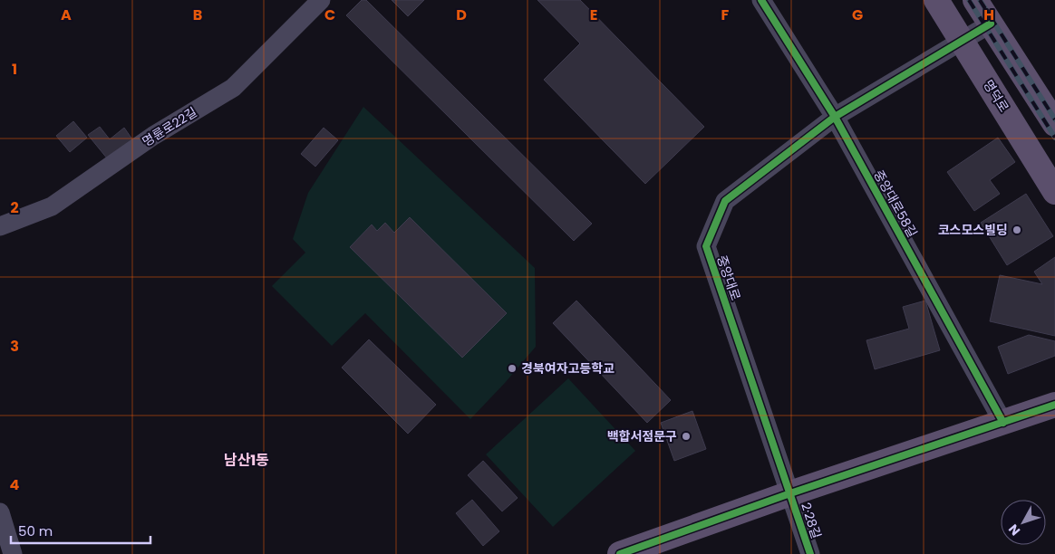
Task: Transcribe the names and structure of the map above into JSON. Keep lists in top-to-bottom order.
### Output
{
  "streets": {
    "main road": ["명덕로"],
    "street": [
      "명륜로22길",
      "중앙대로58길",
      "중앙대로",
      "2·28길"
    ]
  },
  "crossings": [
    ["명덕로", "중앙대로"],
    ["중앙대로58길", "중앙대로"],
    ["중앙대로", "2·28길"]
  ],
  "districts": ["남산1동"],
  "places": ["코스모스빌딩", "경북여자고등학교", "백합서점문구"],
  "scale_bar": "50 m",
  "north": "bottom left",
  "grid": {
    "columns": [
      "A",
      "B",
      "C",
      "D",
      "E",
      "F",
      "G",
      "H"
    ],
    "rows": [
      "1",
      "2",
      "3",
      "4"
    ]
  }
}
